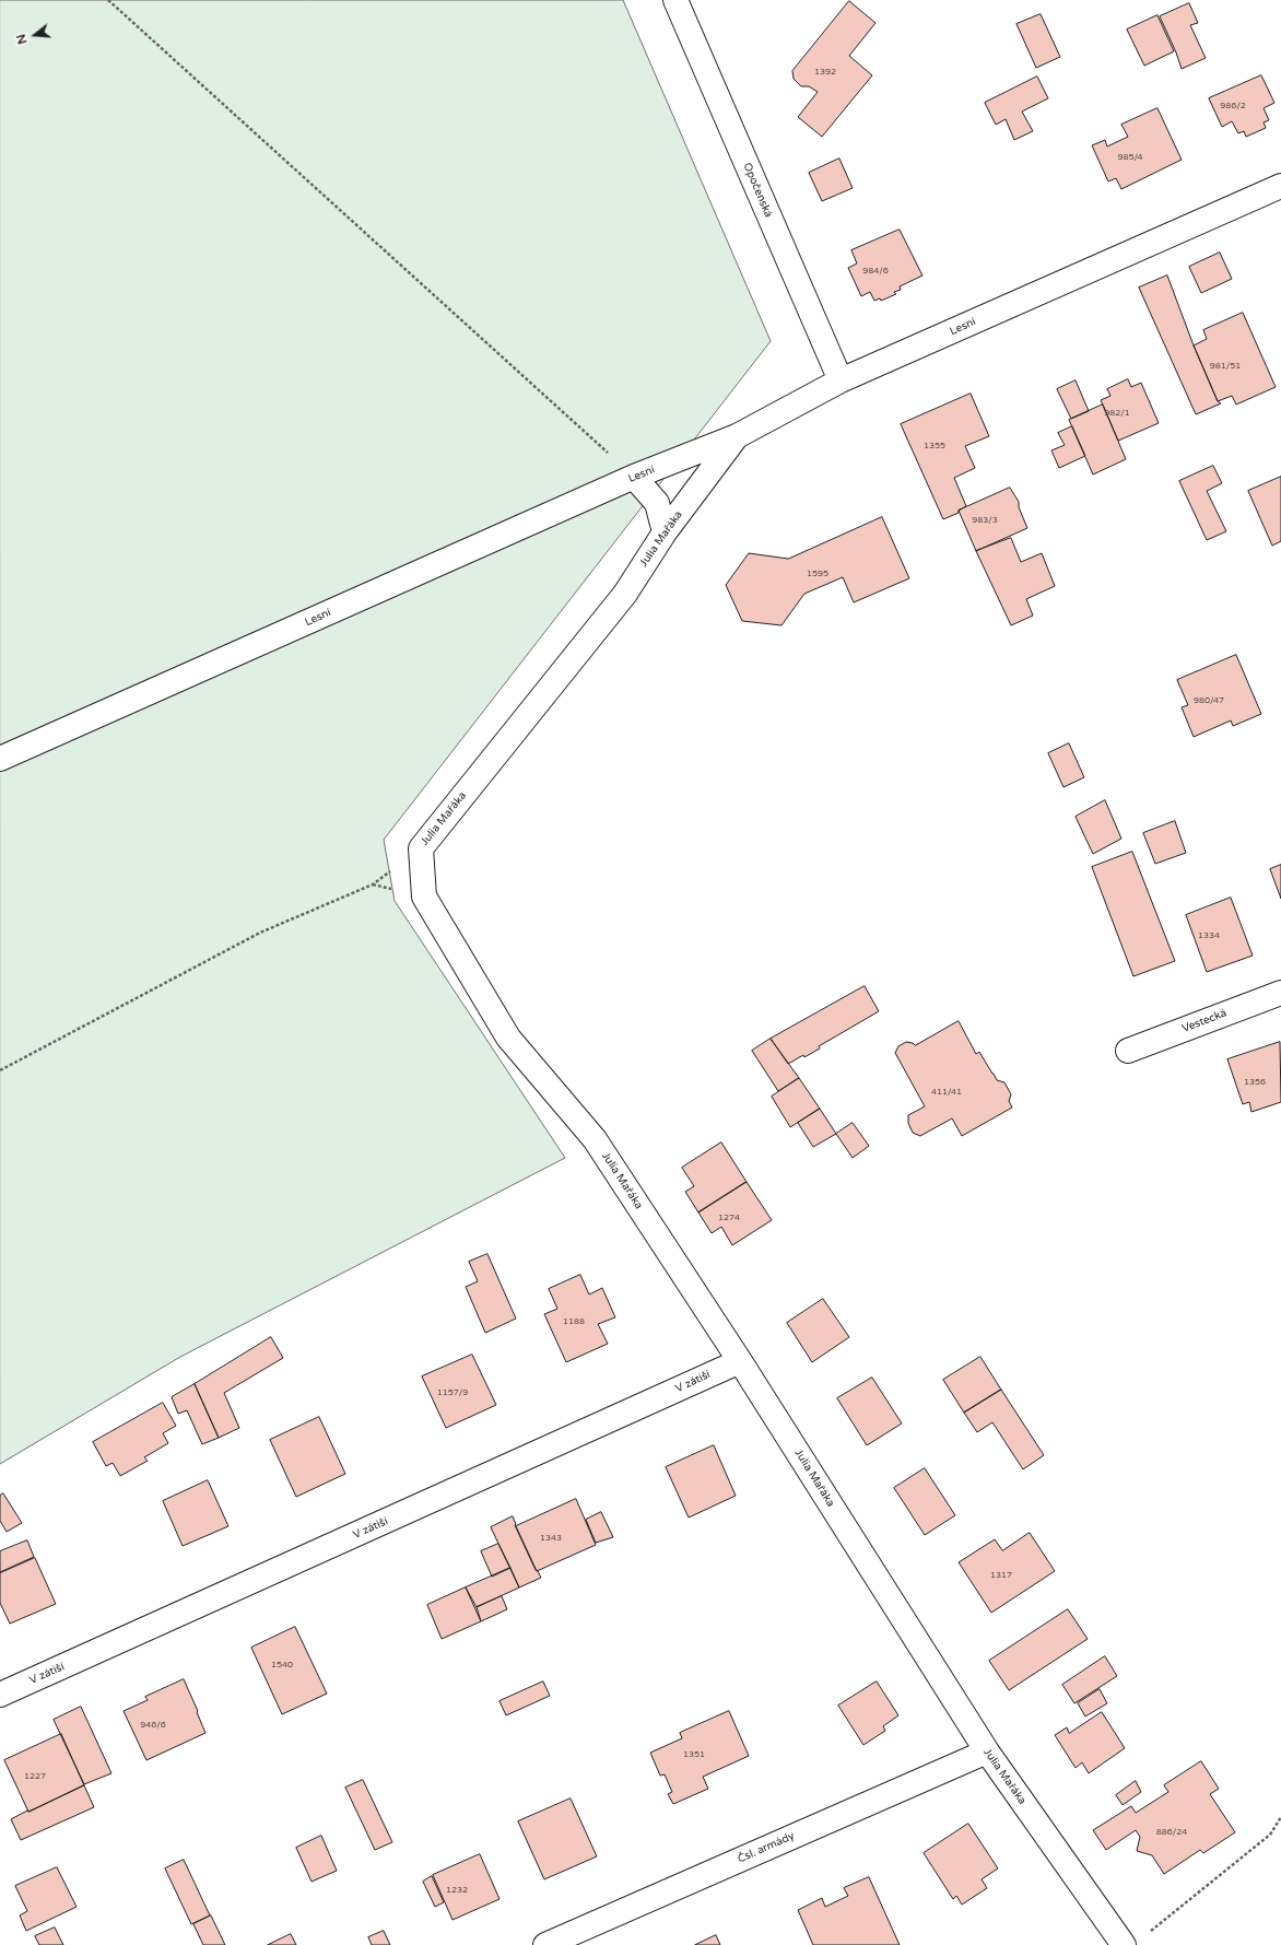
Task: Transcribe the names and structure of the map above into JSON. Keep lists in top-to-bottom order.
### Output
{
  "streets": {
    "street": [
      "Opočenská",
      "Lesní",
      "Julia Mařáka",
      "Vestecká",
      "V zátiší",
      "Čsl. armády"
    ]
  },
  "crossings": [
    ["Opočenská", "Lesní"],
    ["Lesní", "Julia Mařáka"],
    ["Julia Mařáka", "V zátiší"],
    ["Julia Mařáka", "Čsl. armády"]
  ],
  "house_numbers": [
    "1392",
    "986/2",
    "985/4",
    "984/6",
    "981/51",
    "982/1",
    "1355",
    "983/3",
    "1595",
    "980/47",
    "1334",
    "1356",
    "411/41",
    "1274",
    "1188",
    "1157/9",
    "1343",
    "1317",
    "1540",
    "946/6",
    "1351",
    "1227",
    "886/24",
    "1232"
  ],
  "north": "left"
}
